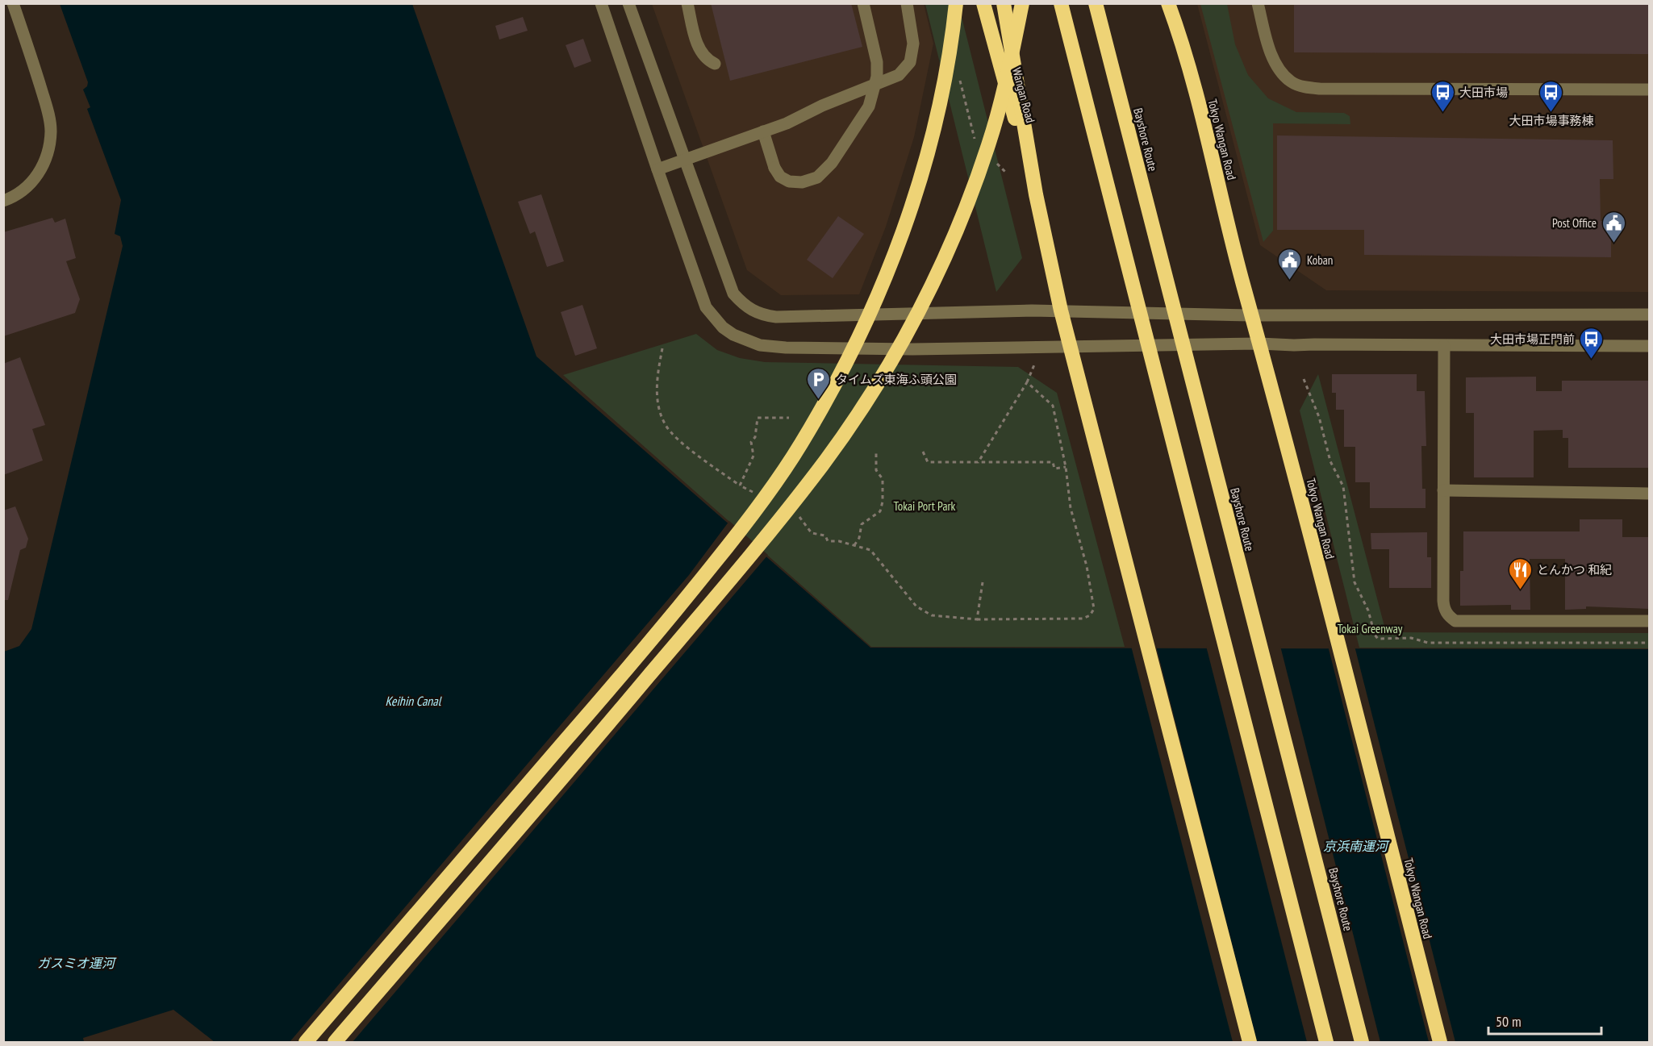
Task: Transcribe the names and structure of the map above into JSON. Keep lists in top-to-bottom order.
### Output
{
  "streets": {
    "highway": ["Wangan Road", "Bayshore Route", "Tokyo Wangan Road"]
  },
  "water": ["Keihin Canal", "京浜南運河", "ガスミオ運河"],
  "parks": ["Tokai Port Park", "Tokai Greenway"],
  "places": {
    "bus stop": ["大田市場", "大田市場事務棟", "大田市場正門前"],
    "public building": ["Post Office", "Koban"],
    "parking": ["タイムズ東海ふ頭公園"],
    "restaurant": ["とんかつ 和紀"]
  },
  "scale_bar": "50 m"
}
